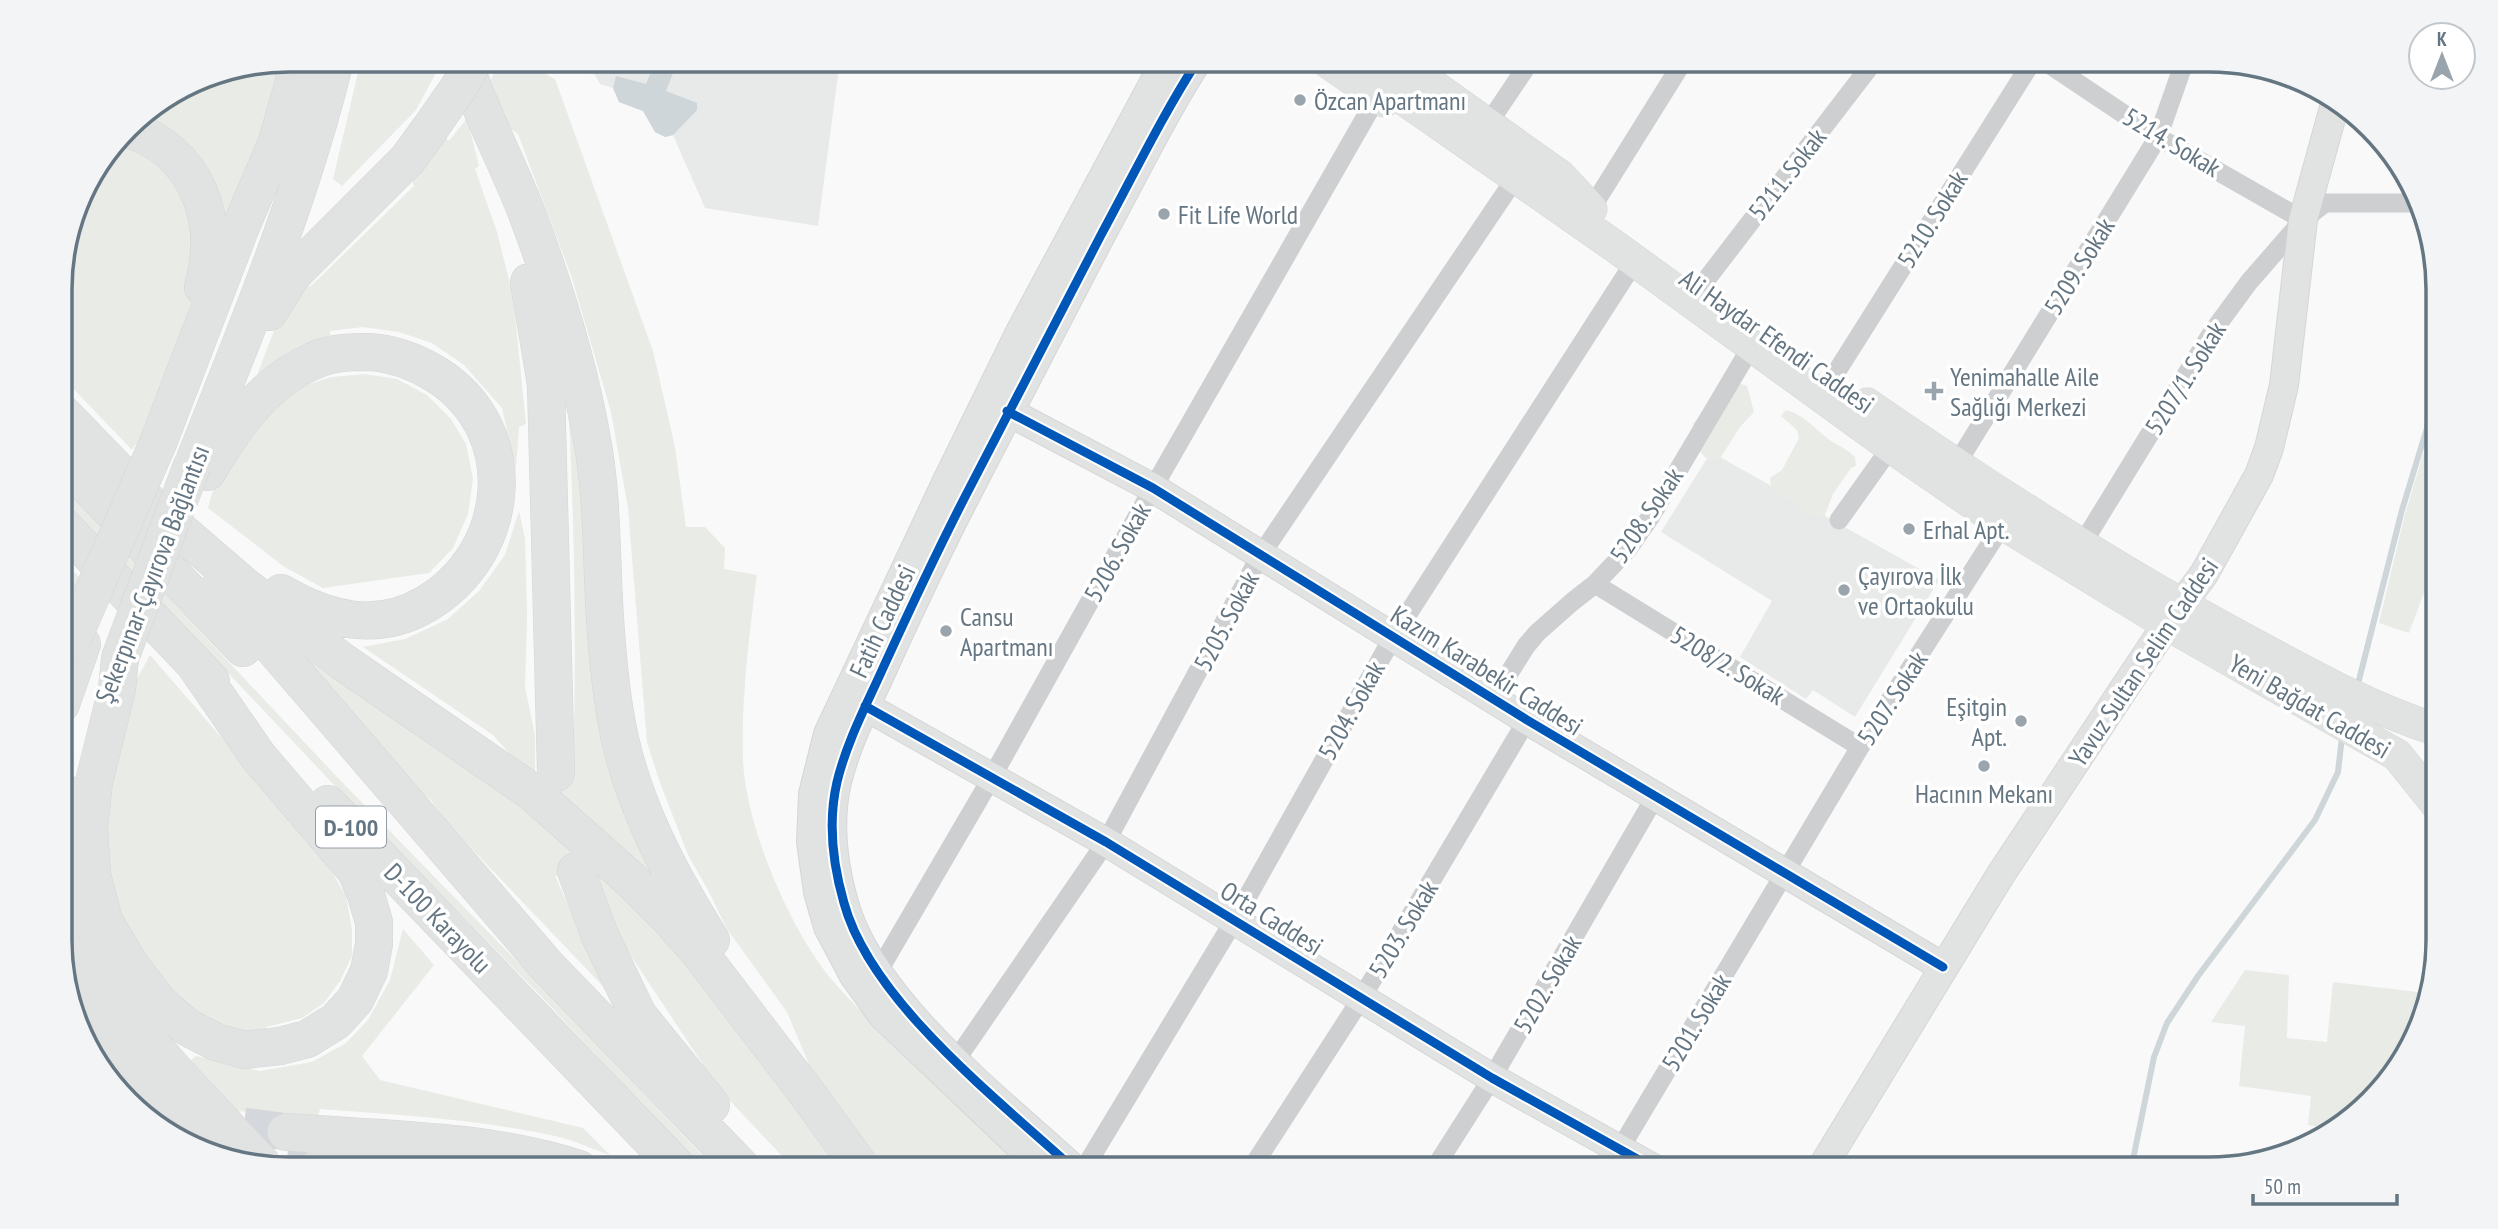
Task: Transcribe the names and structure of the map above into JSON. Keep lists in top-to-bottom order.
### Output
{
  "streets": {
    "highway": ["Şekerpınar-Çayırova Bağlantısı", "D-100", "D-100 Karayolu"],
    "main road": ["Ali Haydar Efendi Caddesi", "Yeni Bağdat Caddesi"],
    "street": [
      "5214. Sokak",
      "5211. Sokak",
      "5210. Sokak",
      "5209. Sokak",
      "5207/1. Sokak",
      "5208. Sokak",
      "5206. Sokak",
      "Fatih Caddesi",
      "5205. Sokak",
      "Yavuz Sultan Selim Caddesi",
      "5208/2. Sokak",
      "Kazım Karabekir Caddesi",
      "5207. Sokak",
      "5204. Sokak",
      "Orta Caddesi",
      "5203. Sokak",
      "5202. Sokak",
      "5201. Sokak"
    ]
  },
  "crossings": [
    ["5214. Sokak", "5209. Sokak"],
    ["5214. Sokak", "5207/1. Sokak"],
    ["5214. Sokak", "Yavuz Sultan Selim Caddesi"],
    ["5211. Sokak", "Ali Haydar Efendi Caddesi"],
    ["5210. Sokak", "Ali Haydar Efendi Caddesi"],
    ["5209. Sokak", "Ali Haydar Efendi Caddesi"],
    ["Ali Haydar Efendi Caddesi", "5207/1. Sokak"],
    ["Ali Haydar Efendi Caddesi", "5208. Sokak"],
    ["Ali Haydar Efendi Caddesi", "5206. Sokak"],
    ["Ali Haydar Efendi Caddesi", "Yavuz Sultan Selim Caddesi"],
    ["Ali Haydar Efendi Caddesi", "5207. Sokak"],
    ["Ali Haydar Efendi Caddesi", "Yeni Bağdat Caddesi"],
    ["Ali Haydar Efendi Caddesi", "5204. Sokak"],
    ["5207/1. Sokak", "Yavuz Sultan Selim Caddesi"],
    ["5208. Sokak", "5208/2. Sokak"],
    ["5208. Sokak", "Kazım Karabekir Caddesi"],
    ["5206. Sokak", "Fatih Caddesi"],
    ["5206. Sokak", "Kazım Karabekir Caddesi"],
    ["5206. Sokak", "Orta Caddesi"],
    ["Fatih Caddesi", "5205. Sokak"],
    ["Fatih Caddesi", "Kazım Karabekir Caddesi"],
    ["Fatih Caddesi", "Orta Caddesi"],
    ["5205. Sokak", "Kazım Karabekir Caddesi"],
    ["5205. Sokak", "Orta Caddesi"],
    ["Yavuz Sultan Selim Caddesi", "Kazım Karabekir Caddesi"],
    ["Yavuz Sultan Selim Caddesi", "Yeni Bağdat Caddesi"],
    ["5208/2. Sokak", "5207. Sokak"],
    ["Kazım Karabekir Caddesi", "5207. Sokak"],
    ["Kazım Karabekir Caddesi", "5204. Sokak"],
    ["Kazım Karabekir Caddesi", "5203. Sokak"],
    ["Kazım Karabekir Caddesi", "5202. Sokak"],
    ["Kazım Karabekir Caddesi", "5201. Sokak"],
    ["5207. Sokak", "5201. Sokak"],
    ["5204. Sokak", "Orta Caddesi"],
    ["D-100", "D-100 Karayolu"],
    ["Orta Caddesi", "5203. Sokak"],
    ["Orta Caddesi", "5202. Sokak"]
  ],
  "places": {
    "other": [
      "Özcan Apartmanı",
      "Fit Life World",
      "Erhal Apt.",
      "Çayırova İlk ve Ortaokulu",
      "Cansu Apartmanı",
      "Eşitgin Apt.",
      "Hacının Mekanı"
    ],
    "health": ["Yenimahalle Aile Sağlığı Merkezi"]
  },
  "scale_bar": "50 m",
  "north": "top"
}
